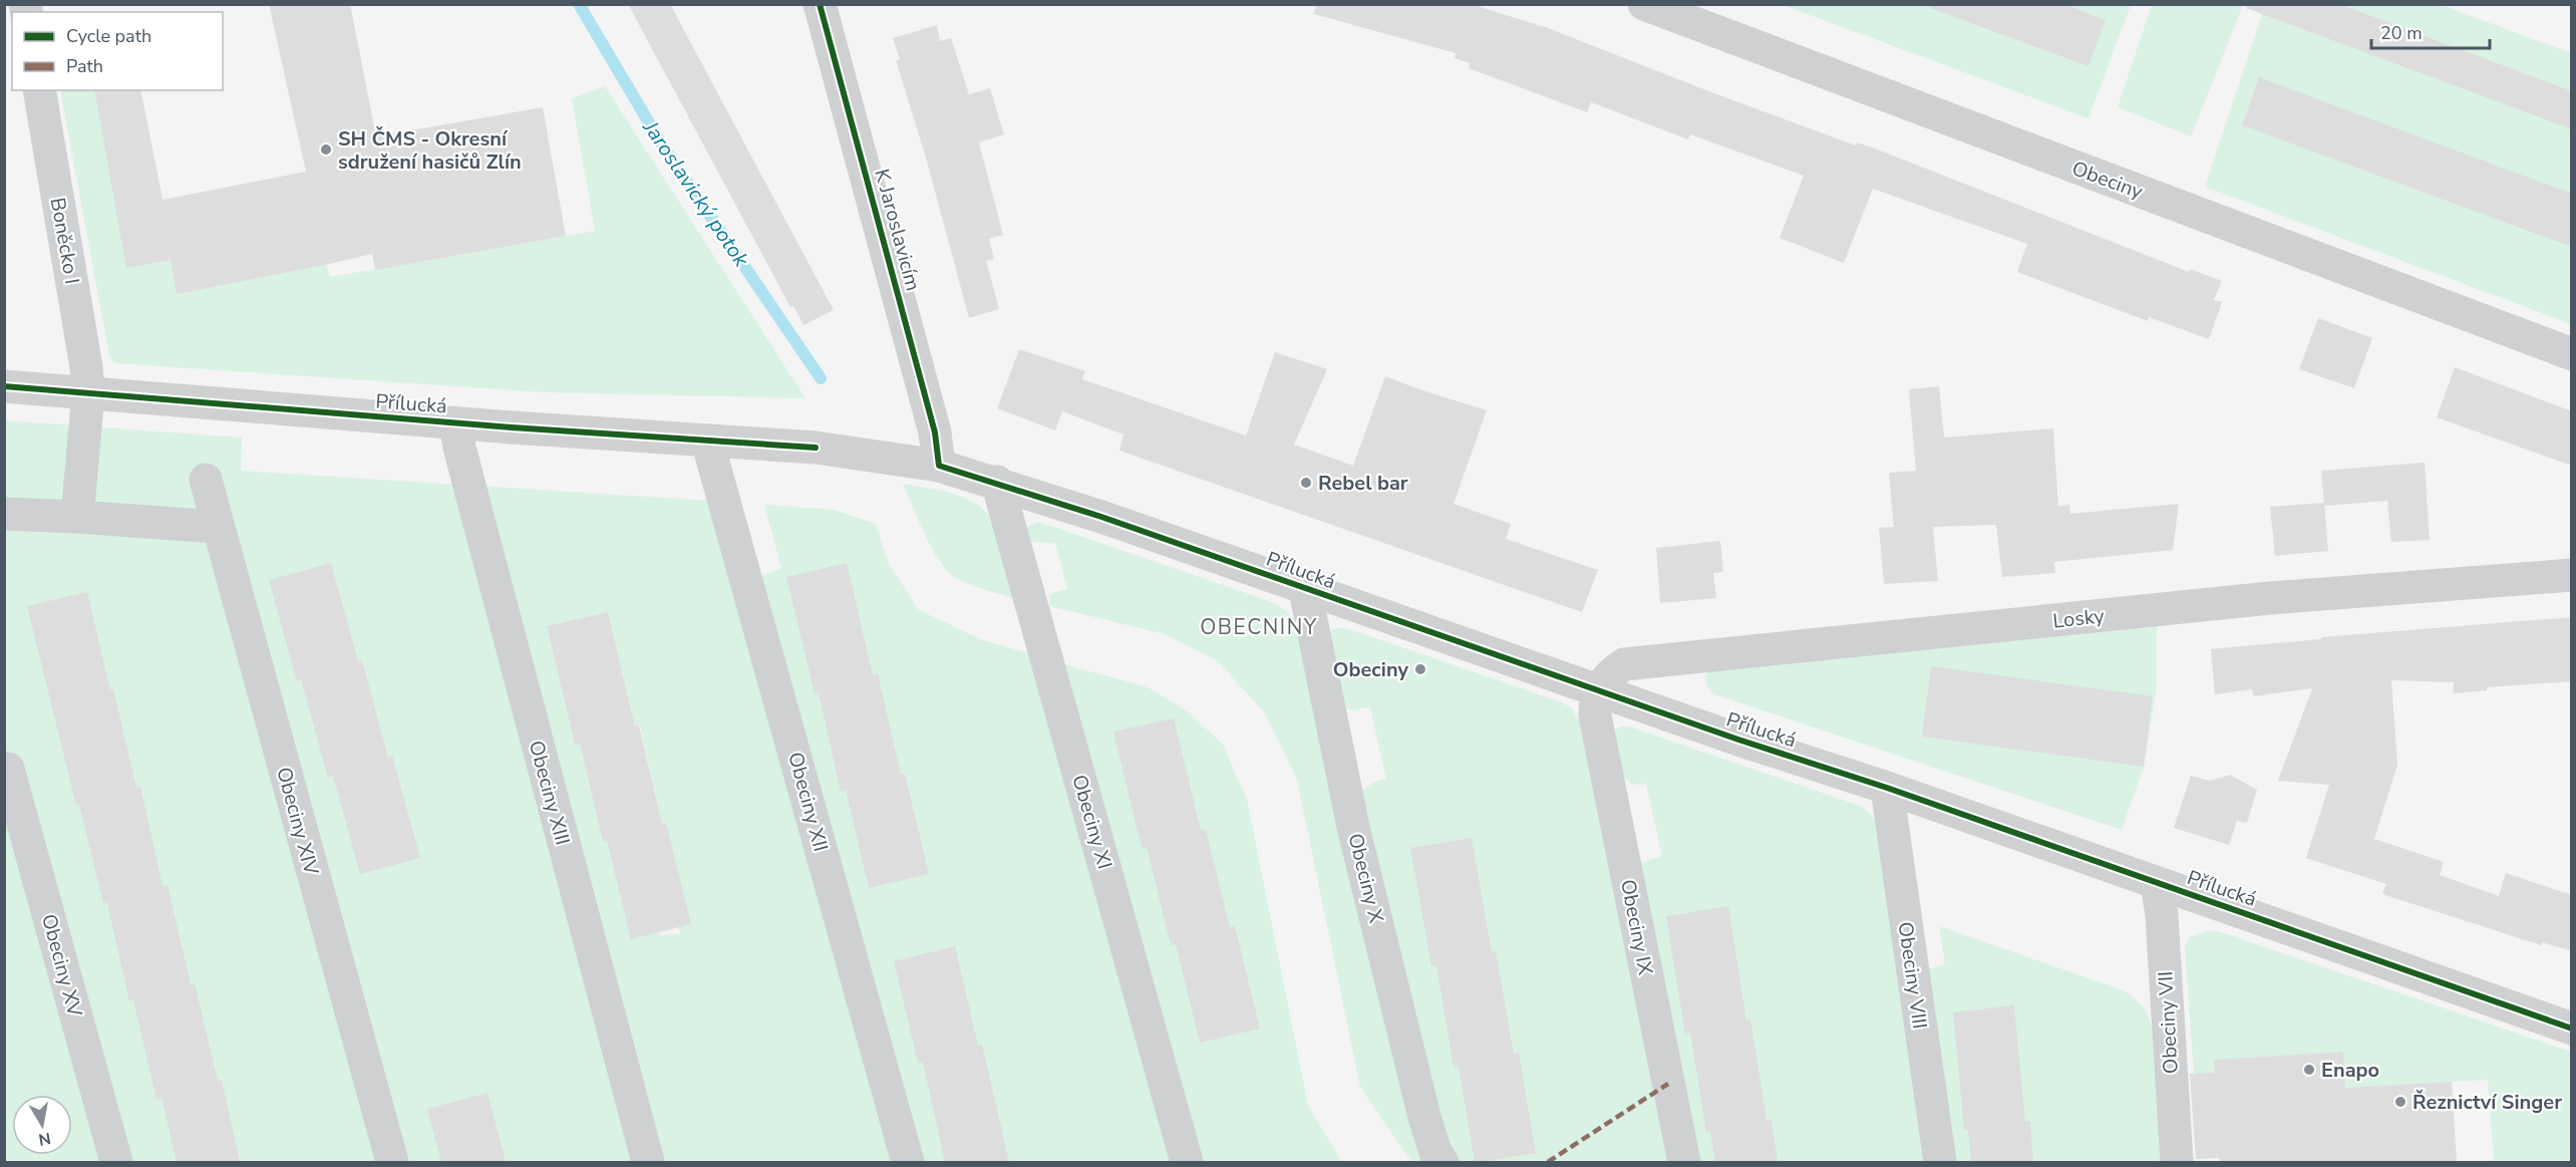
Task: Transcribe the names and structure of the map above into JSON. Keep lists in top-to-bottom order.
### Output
{
  "streets": {
    "street": [
      "Obeciny",
      "K Jaroslavicím",
      "Boněcko I",
      "Přílucká",
      "Losky",
      "Obeciny XIII",
      "Obeciny XII",
      "Obeciny XIV",
      "Obeciny XI",
      "Obeciny X",
      "Obeciny IX",
      "Obeciny XV",
      "Obeciny VIII",
      "Obeciny VII"
    ]
  },
  "crossings": [
    ["K Jaroslavicím", "Přílucká"],
    ["Boněcko I", "Přílucká"],
    ["Přílucká", "Losky"],
    ["Přílucká", "Obeciny XIII"],
    ["Přílucká", "Obeciny XII"],
    ["Přílucká", "Obeciny XI"],
    ["Přílucká", "Obeciny X"],
    ["Přílucká", "Obeciny IX"],
    ["Přílucká", "Obeciny VIII"],
    ["Přílucká", "Obeciny VII"],
    ["Losky", "Obeciny IX"]
  ],
  "districts": ["OBECNINY"],
  "water": ["Jaroslavický potok"],
  "places": [
    "SH ČMS - Okresní sdružení hasičů Zlín",
    "Rebel bar",
    "Obeciny",
    "Enapo",
    "Řeznictví Singer"
  ],
  "legend": ["Cycle path", "Path"],
  "scale_bar": "20 m",
  "north": "bottom"
}
